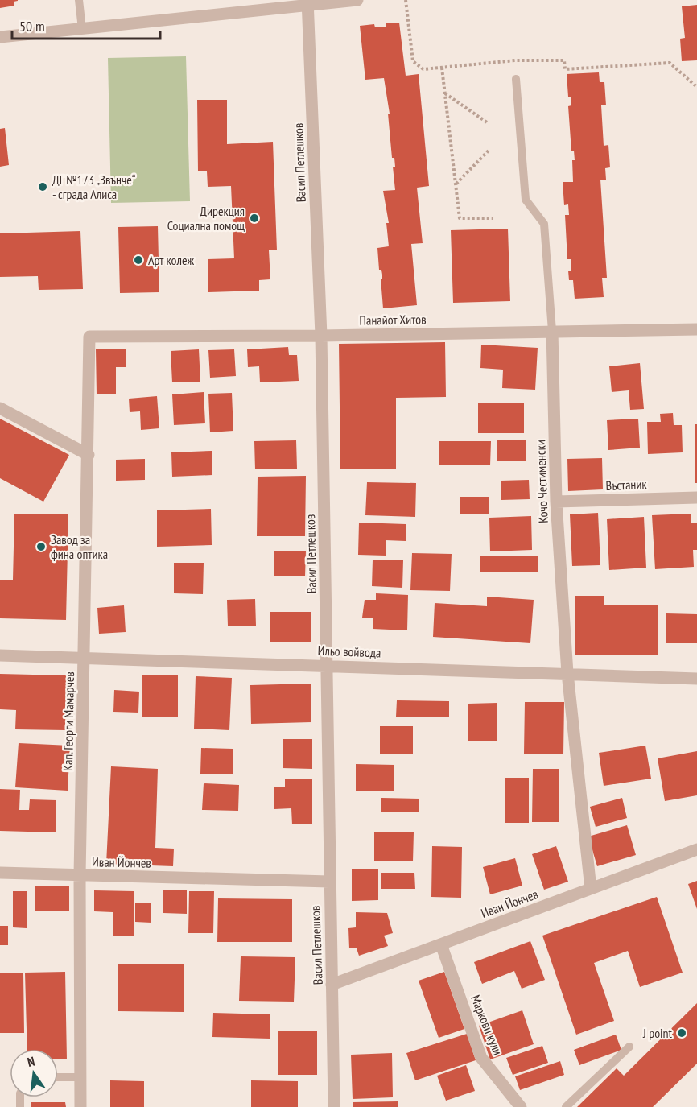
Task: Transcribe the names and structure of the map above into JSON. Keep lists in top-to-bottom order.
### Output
{
  "streets": {
    "street": [
      "Васил Петлешков",
      "Панайот Хитов",
      "Кочо Честименски",
      "Въстаник",
      "Ильо войвода",
      "Кап. Георги Мамарчев",
      "Иван Йончев",
      "Маркови кули"
    ]
  },
  "crossings": [
    ["Васил Петлешков", "Панайот Хитов"],
    ["Васил Петлешков", "Ильо войвода"],
    ["Васил Петлешков", "Иван Йончев"],
    ["Панайот Хитов", "Кочо Честименски"],
    ["Панайот Хитов", "Кап. Георги Мамарчев"],
    ["Кочо Честименски", "Въстаник"],
    ["Кочо Честименски", "Ильо войвода"],
    ["Кочо Честименски", "Иван Йончев"],
    ["Ильо войвода", "Кап. Георги Мамарчев"],
    ["Кап. Георги Мамарчев", "Иван Йончев"],
    ["Иван Йончев", "Маркови кули"]
  ],
  "places": [
    "ДГ №173 „Звънче“ - сграда Алиса",
    "Дирекция Социална помощ",
    "Арт колеж",
    "Завод за фина оптика",
    "J point"
  ],
  "scale_bar": "50 m",
  "north": "top"
}
